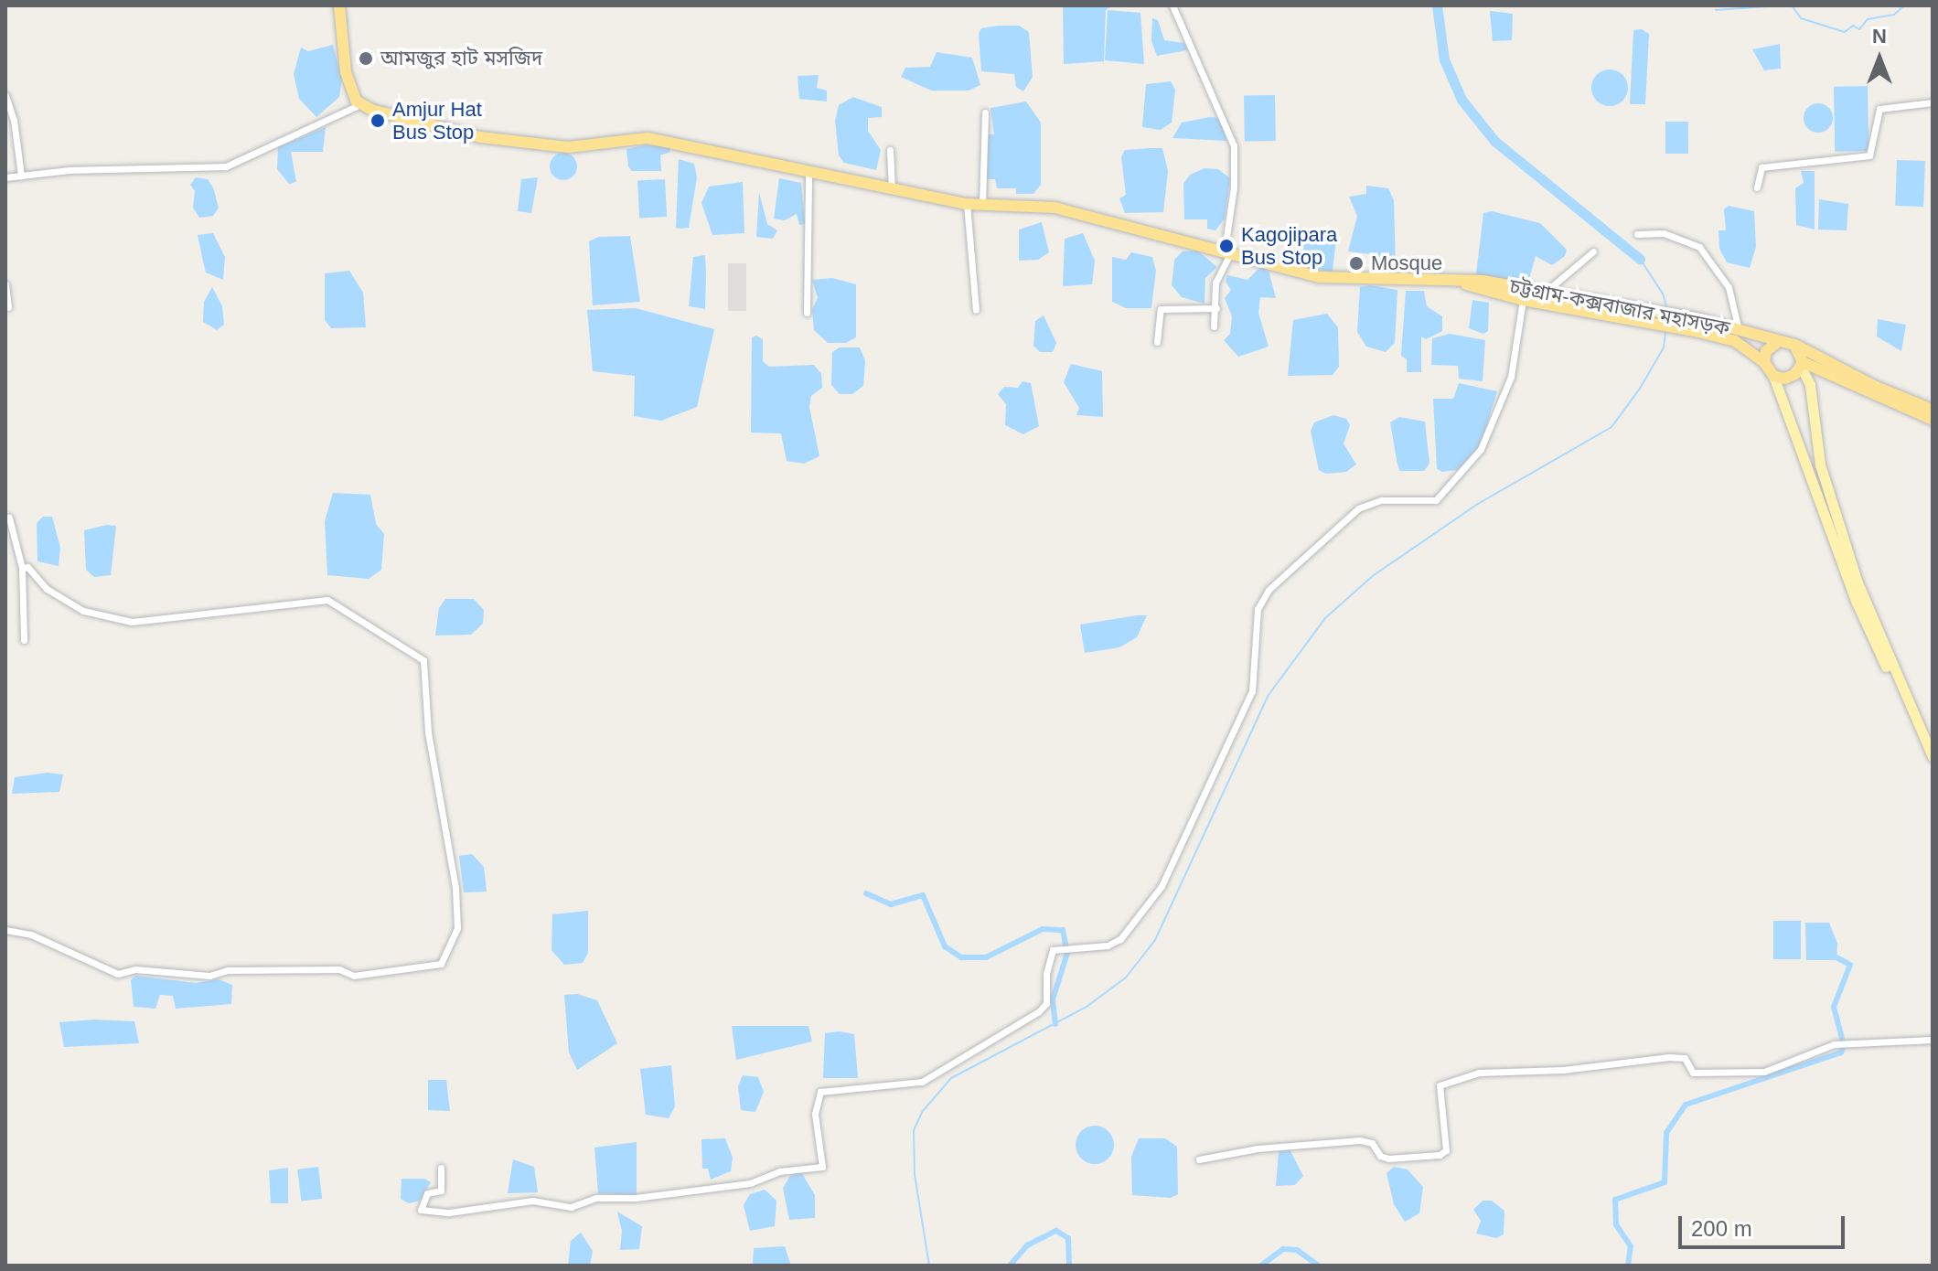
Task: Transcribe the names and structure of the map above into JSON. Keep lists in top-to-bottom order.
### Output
{
  "streets": {
    "highway": ["চট্টগ্রাম-কক্সবাজার মহাসড়ক"]
  },
  "places": [
    "আমজুর হাট মসজিদ",
    "Amjur Hat Bus Stop",
    "Kagojipara Bus Stop",
    "Mosque"
  ],
  "scale_bar": "200 m",
  "north": "top"
}
